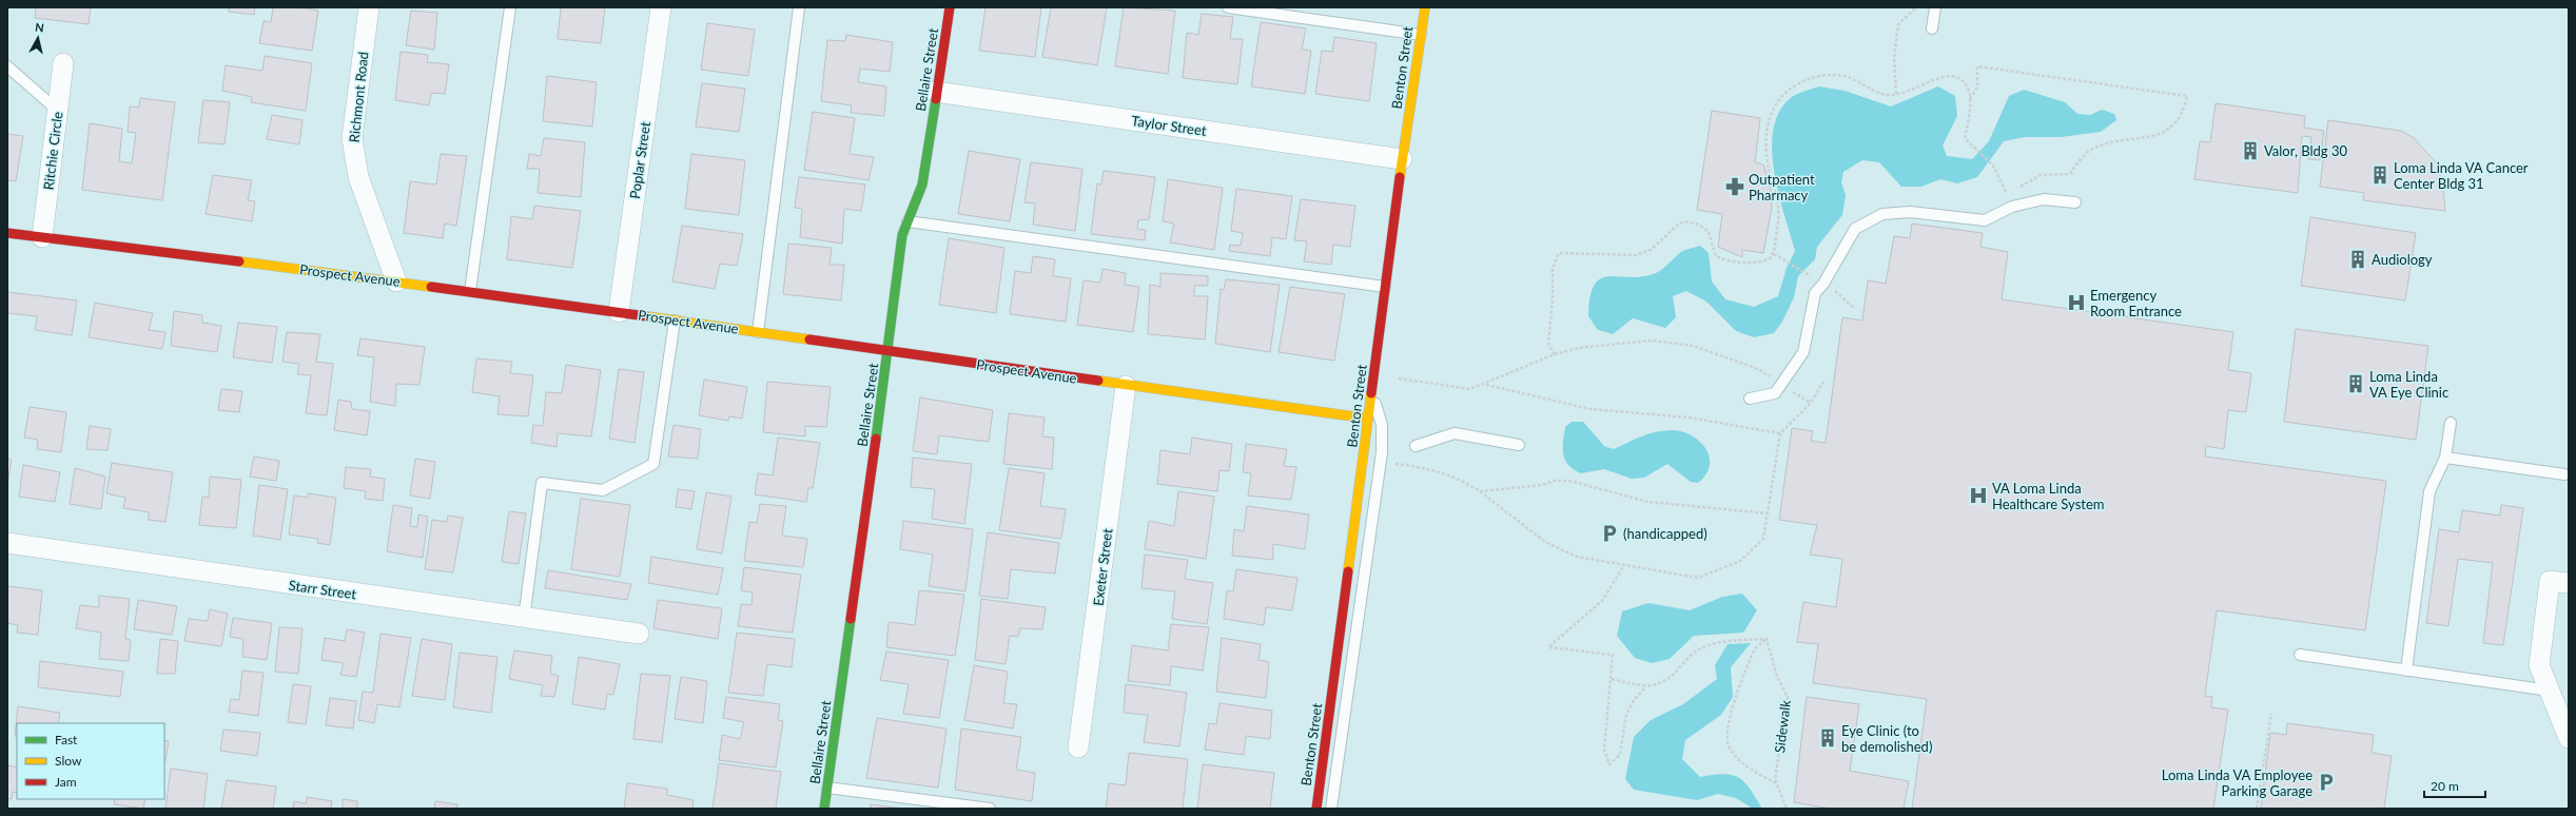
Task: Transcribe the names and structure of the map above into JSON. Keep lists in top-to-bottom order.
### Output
{
  "streets": {
    "street": [
      "Benton Street",
      "Bellaire Street",
      "Richmont Road",
      "Taylor Street",
      "Ritchie Circle",
      "Poplar Street",
      "Prospect Avenue",
      "Exeter Street",
      "Starr Street"
    ],
    "path": ["Sidewalk"]
  },
  "crossings": [
    ["Benton Street", "Taylor Street"],
    ["Benton Street", "Prospect Avenue"],
    ["Bellaire Street", "Taylor Street"],
    ["Bellaire Street", "Prospect Avenue"],
    ["Richmont Road", "Prospect Avenue"],
    ["Ritchie Circle", "Prospect Avenue"],
    ["Poplar Street", "Prospect Avenue"],
    ["Prospect Avenue", "Exeter Street"]
  ],
  "places": {
    "building": [
      "Valor, Bldg 30",
      "Loma Linda VA Cancer Center Bldg 31",
      "Audiology",
      "Loma Linda VA Eye Clinic",
      "Eye Clinic (to be demolished)"
    ],
    "pharmacy": ["Outpatient Pharmacy"],
    "hospital": ["Emergency Room Entrance", "VA Loma Linda Healthcare System"],
    "parking": ["(handicapped)", "Loma Linda VA Employee Parking Garage"]
  },
  "legend": ["Fast", "Slow", "Jam"],
  "scale_bar": "20 m",
  "north": "top"
}
